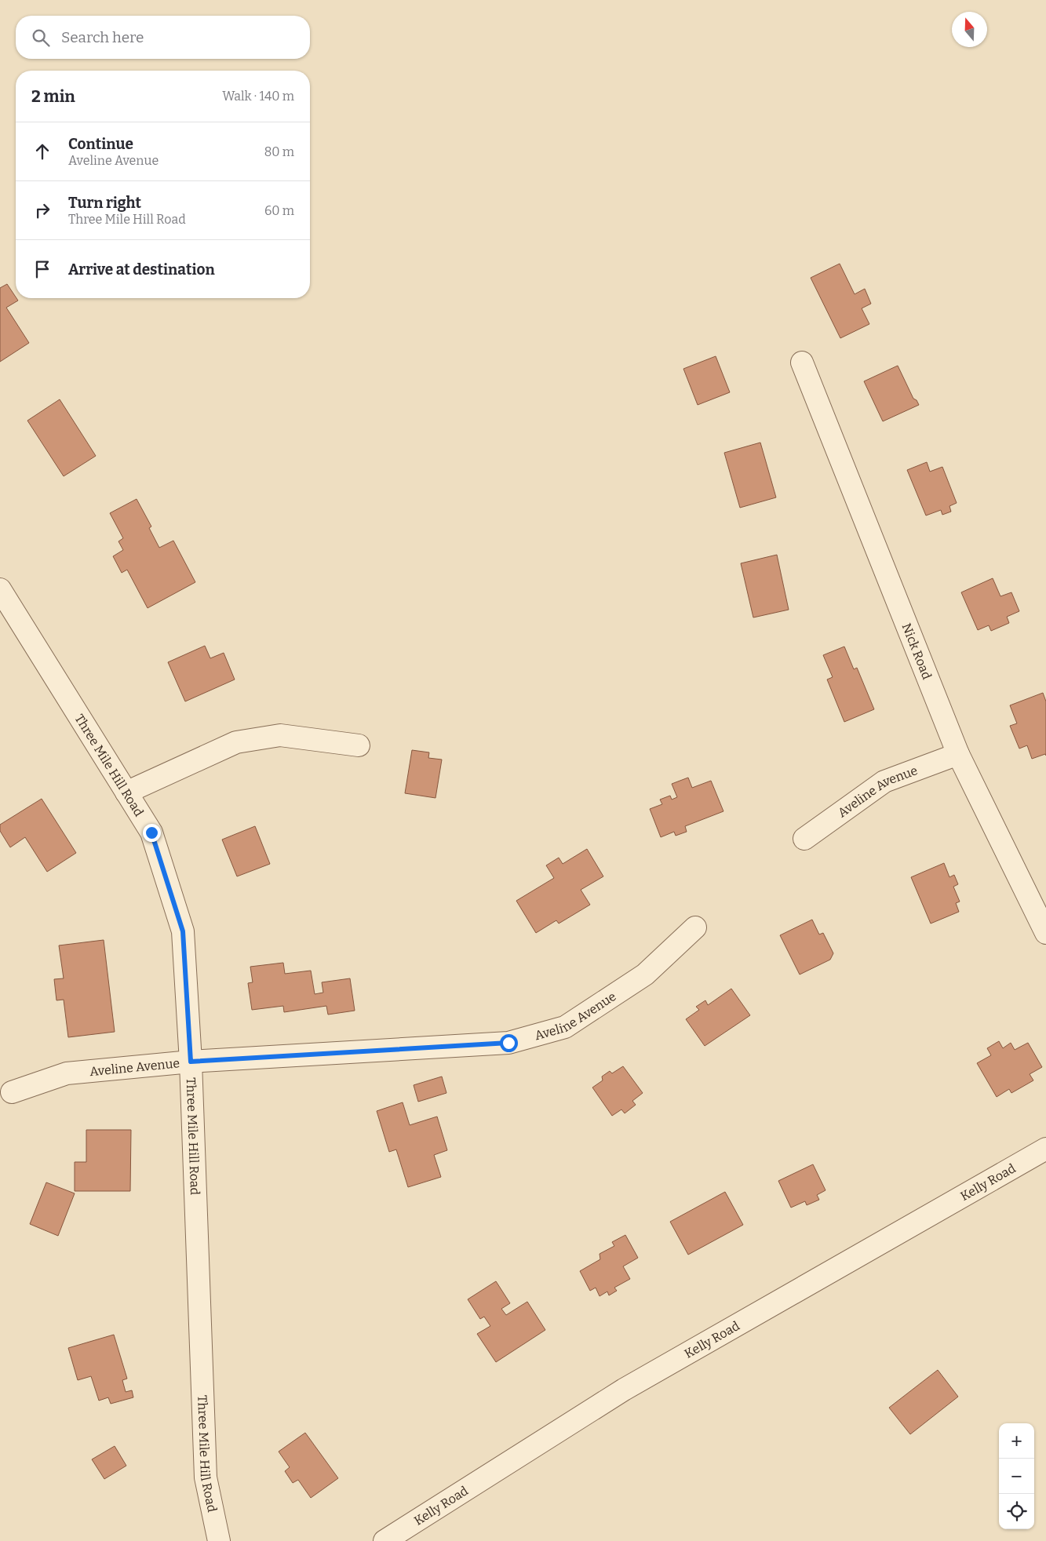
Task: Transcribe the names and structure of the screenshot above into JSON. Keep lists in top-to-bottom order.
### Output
{
  "streets": {
    "street": [
      "Nick Road",
      "Three Mile Hill Road",
      "Aveline Avenue",
      "Kelly Road"
    ]
  },
  "crossings": [
    ["Nick Road", "Aveline Avenue"],
    ["Three Mile Hill Road", "Aveline Avenue"]
  ],
  "north": "top",
  "page": {
    "search": "Search here",
    "heading": ["2 min", "Walk · 140 m"],
    "list": [
      ["Continue", "Aveline Avenue", "80 m"],
      ["Turn right", "Three Mile Hill Road", "60 m"],
      "Arrive at destination"
    ],
    "map_buttons": ["+", "−"]
  }
}
